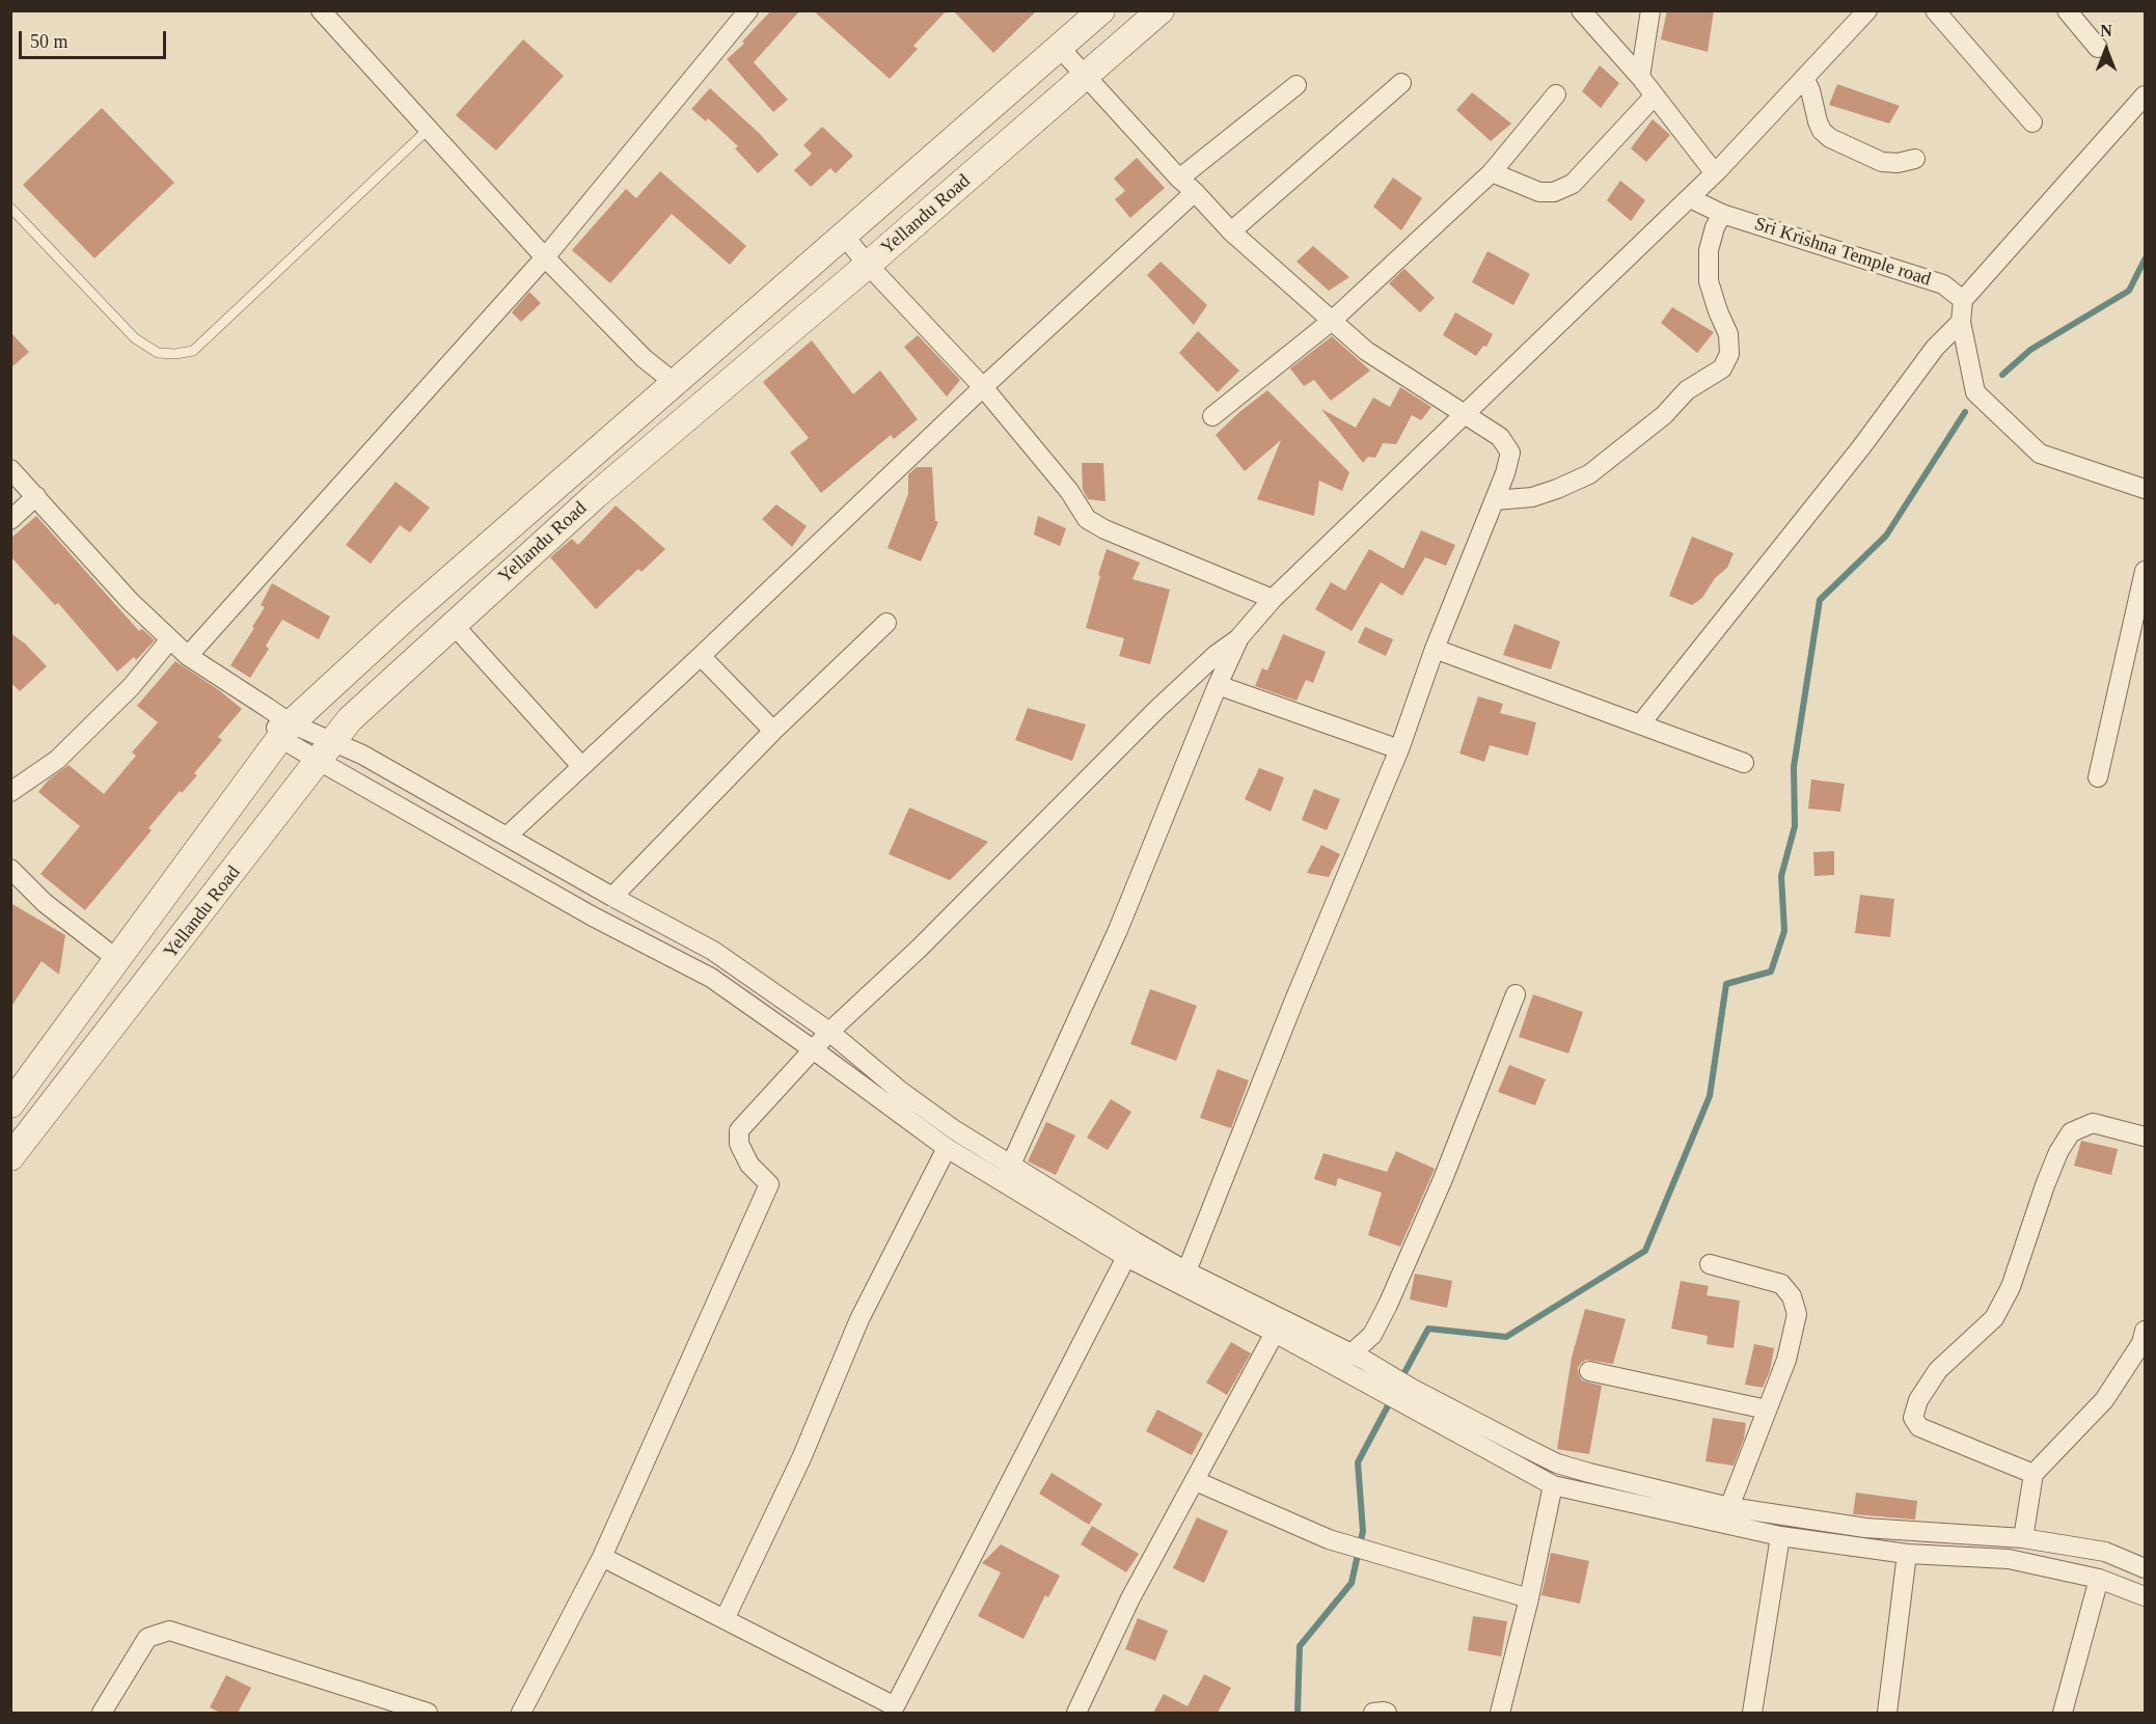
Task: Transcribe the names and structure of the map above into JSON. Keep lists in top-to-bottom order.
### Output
{
  "streets": {
    "main road": ["Yellandu Road"],
    "street": ["Sri Krishna Temple road"]
  },
  "scale_bar": "50 m",
  "north": "top"
}
